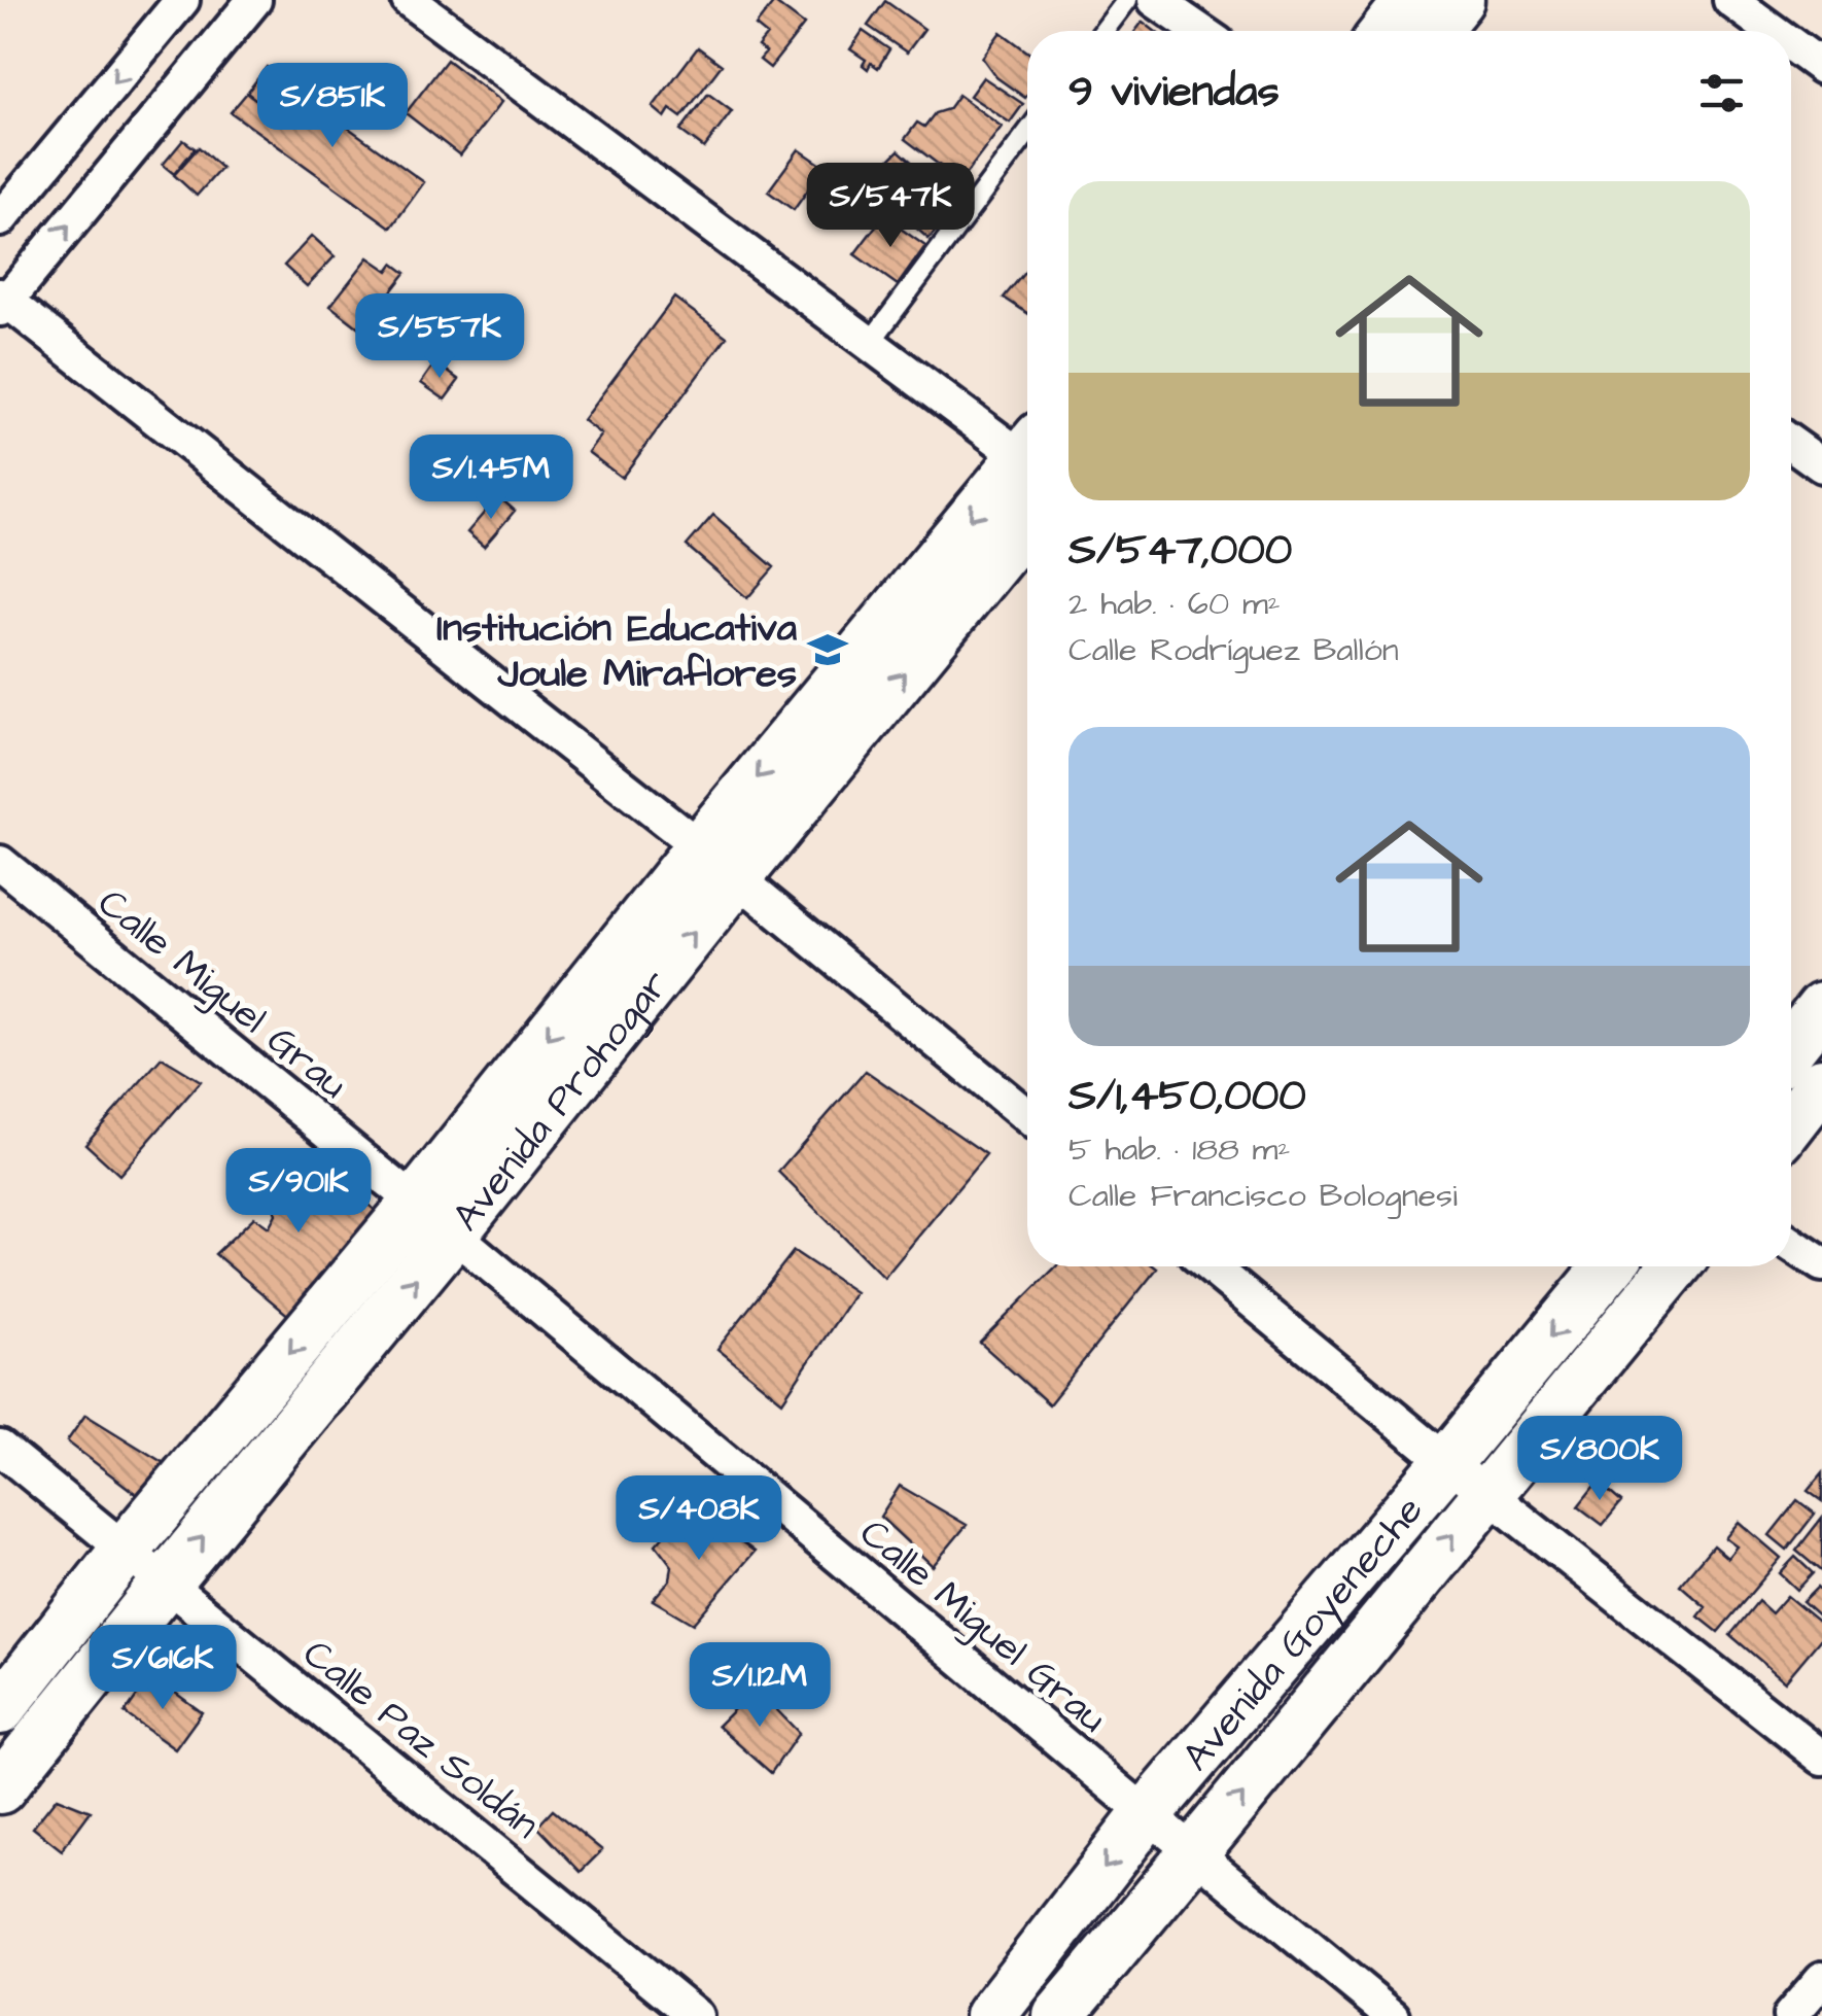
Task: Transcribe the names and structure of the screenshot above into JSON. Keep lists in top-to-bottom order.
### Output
{
  "streets": {
    "street": [
      "Calle Miguel Grau",
      "Avenida Prohogar",
      "Avenida Goyeneche",
      "Calle Paz Soldán"
    ]
  },
  "crossings": [
    ["Calle Miguel Grau", "Avenida Prohogar"],
    ["Calle Miguel Grau", "Avenida Goyeneche"],
    ["Avenida Prohogar", "Calle Paz Soldán"]
  ],
  "places": {
    "school or university": ["Institución Educativa Joule Miraflores"]
  },
  "page": {
    "heading": "9 viviendas",
    "price": [
      "S/851K",
      "S/547K",
      "S/557K",
      "S/1.45M",
      "S/901K",
      "S/800K",
      "S/408K",
      "S/616K",
      "S/1.12M"
    ],
    "list": [
      {
        "name": "S/547,000",
        "note": "2 hab. · 60 m² · Calle Rodríguez Ballón"
      },
      {
        "name": "S/1,450,000",
        "note": "5 hab. · 188 m² · Calle Francisco Bolognesi"
      }
    ]
  }
}
